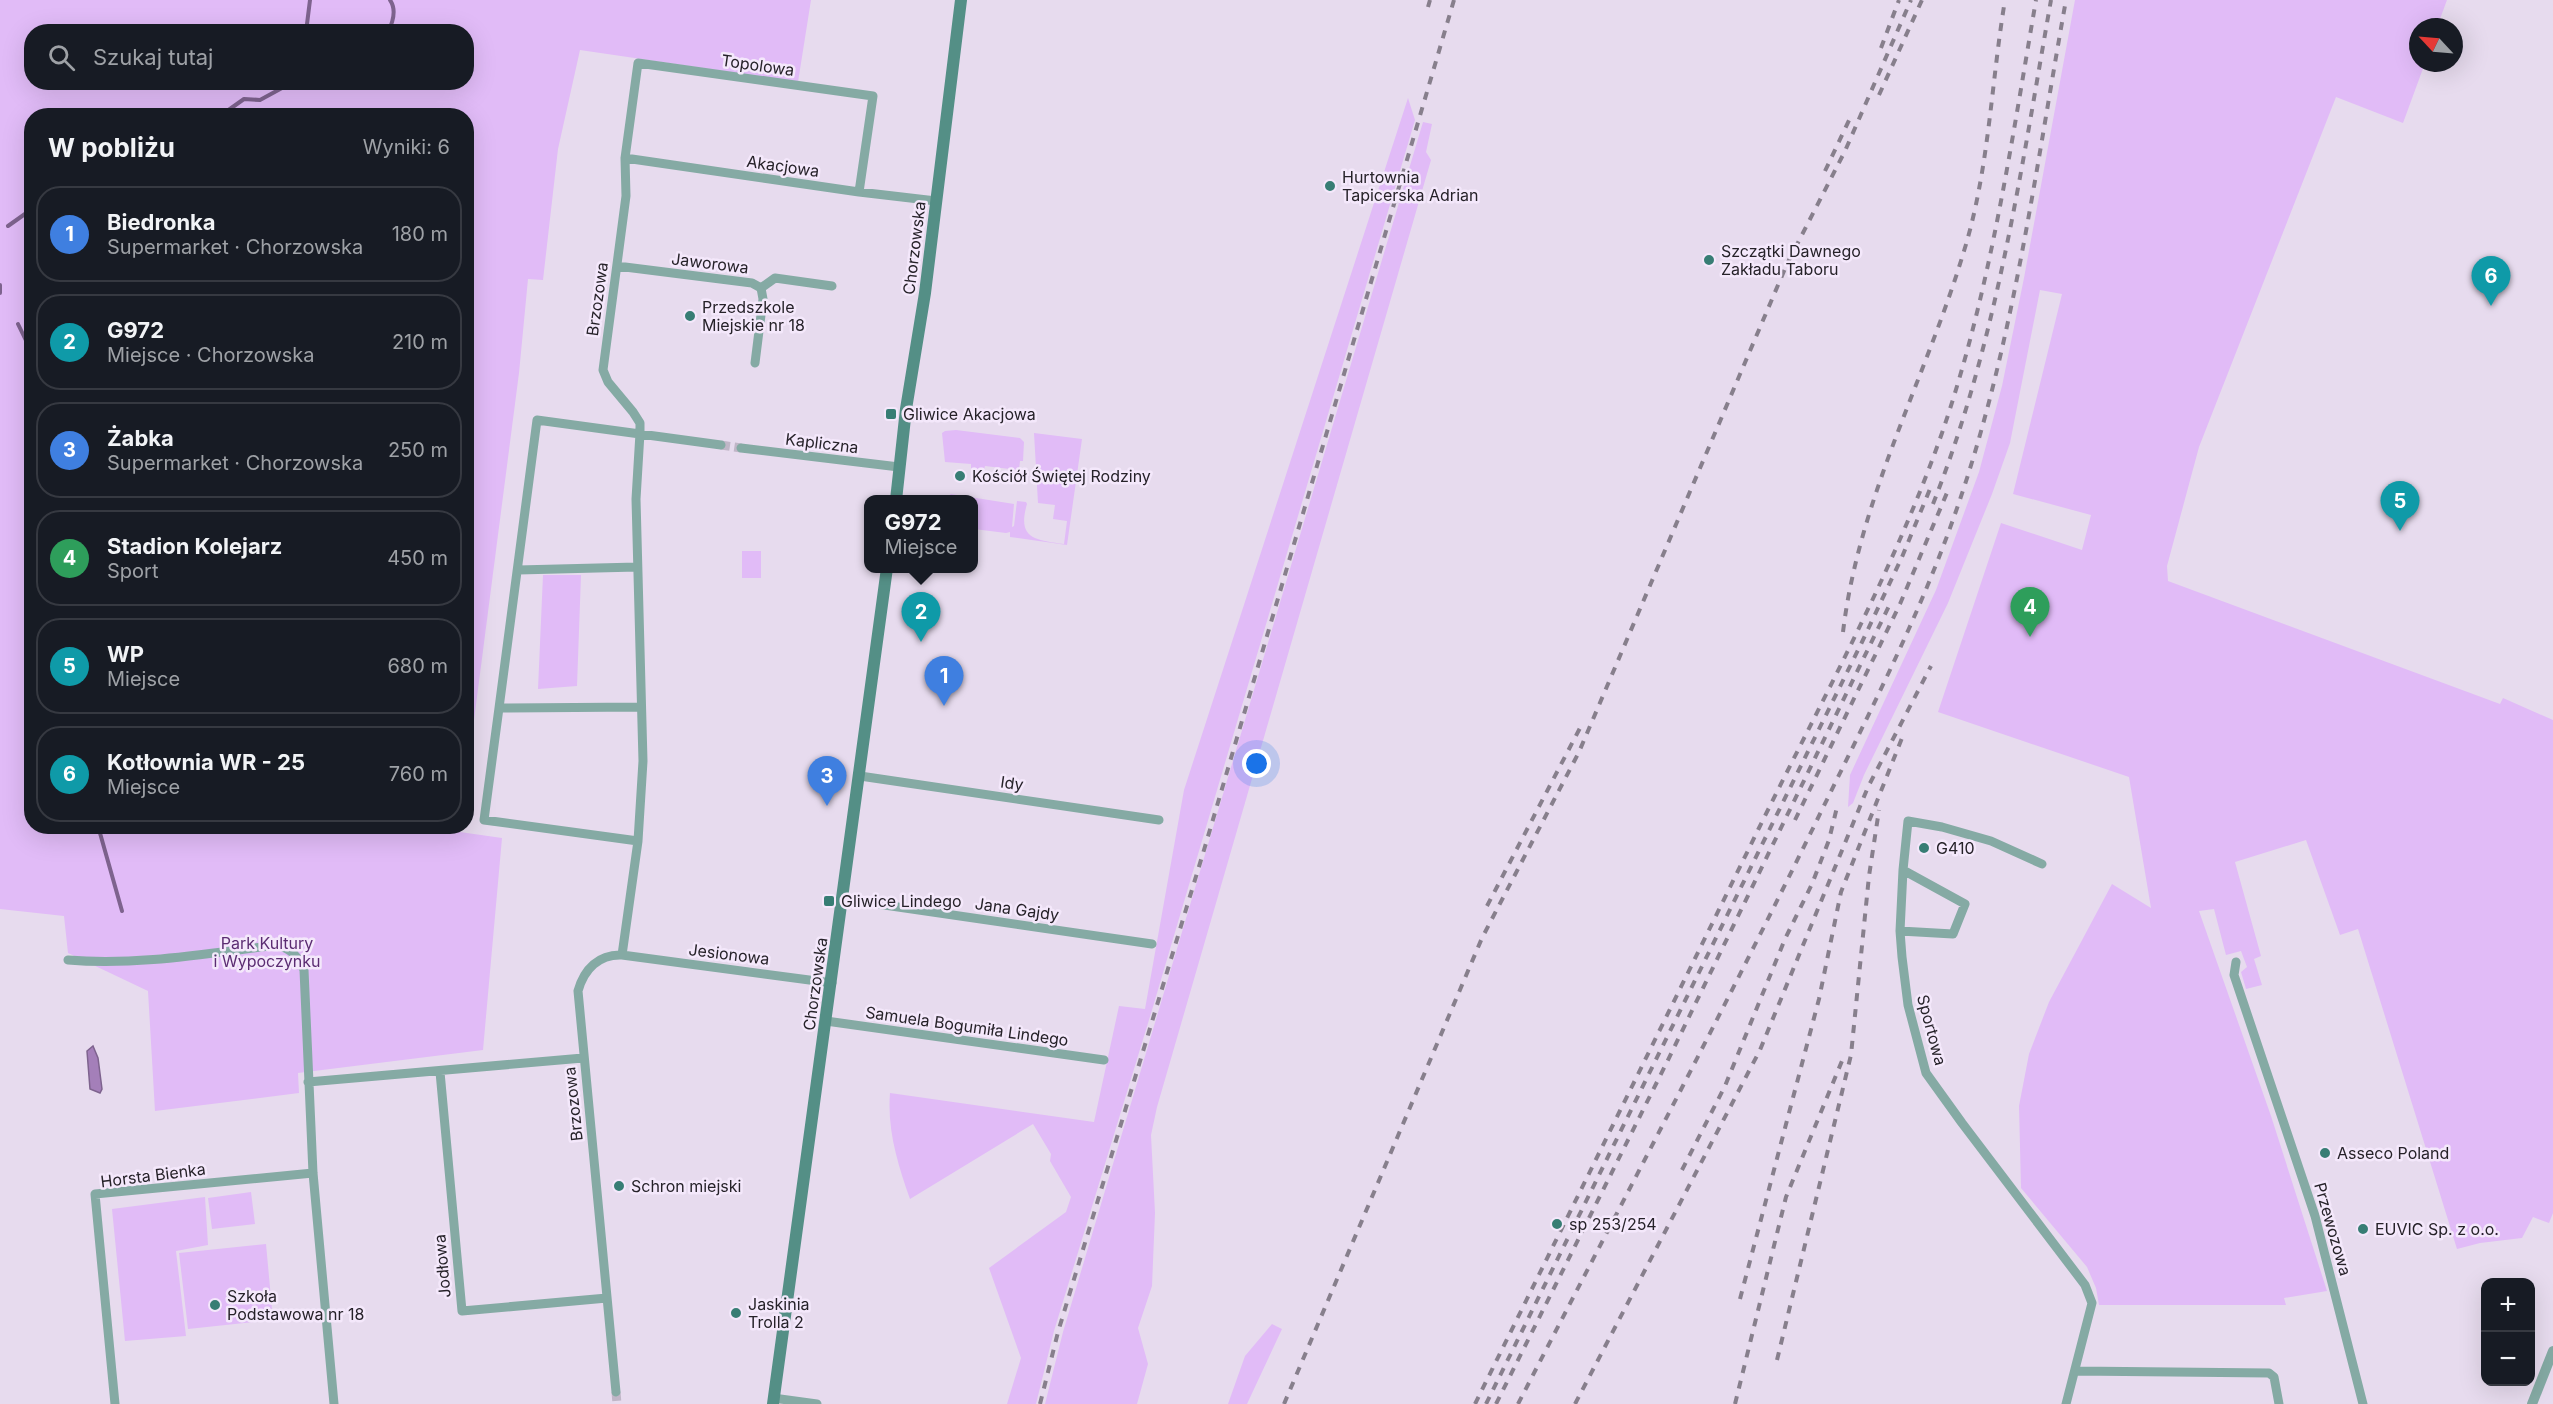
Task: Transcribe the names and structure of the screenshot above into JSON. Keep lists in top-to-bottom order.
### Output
{
  "streets": {
    "main road": ["Chorzowska"],
    "street": [
      "Topolowa",
      "Akacjowa",
      "Jaworowa",
      "Brzozowa",
      "Kapliczna",
      "Idy",
      "Jana Gajdy",
      "Jesionowa",
      "Samuela Bogumiła Lindego",
      "Sportowa",
      "Horsta Bienka",
      "Przewozowa",
      "Jodłowa"
    ]
  },
  "crossings": [
    ["Topolowa", "Akacjowa"],
    ["Topolowa", "Brzozowa"],
    ["Akacjowa", "Chorzowska"],
    ["Akacjowa", "Brzozowa"],
    ["Chorzowska", "Kapliczna"],
    ["Chorzowska", "Idy"],
    ["Chorzowska", "Jana Gajdy"],
    ["Chorzowska", "Jesionowa"],
    ["Chorzowska", "Samuela Bogumiła Lindego"],
    ["Jaworowa", "Brzozowa"],
    ["Brzozowa", "Jesionowa"],
    ["Brzozowa", "Jodłowa"]
  ],
  "parks": ["Park Kultury i Wypoczynku"],
  "places": {
    "other": [
      "Hurtownia Tapicerska Adrian",
      "Szczątki Dawnego Zakładu Taboru",
      "Przedszkole Miejskie nr 18",
      "Kościół Świętej Rodziny",
      "G410",
      "Asseco Poland",
      "Schron miejski",
      "sp 253/254",
      "EUVIC Sp. z o.o.",
      "Szkoła Podstawowa nr 18",
      "Jaskinia Trolla 2"
    ],
    "transit": ["Gliwice Akacjowa", "Gliwice Lindego"]
  },
  "north": "top left",
  "page": {
    "search": "Szukaj tutaj",
    "heading": ["W pobliżu", "Wyniki: 6"],
    "list": [
      {
        "mark": "1",
        "name": "Biedronka",
        "note": "Supermarket · Chorzowska",
        "value": "180 m"
      },
      {
        "mark": "2",
        "name": "G972",
        "note": "Miejsce · Chorzowska",
        "value": "210 m"
      },
      {
        "mark": "3",
        "name": "Żabka",
        "note": "Supermarket · Chorzowska",
        "value": "250 m"
      },
      {
        "mark": "4",
        "name": "Stadion Kolejarz",
        "note": "Sport",
        "value": "450 m"
      },
      {
        "mark": "5",
        "name": "WP",
        "note": "Miejsce",
        "value": "680 m"
      },
      {
        "mark": "6",
        "name": "Kotłownia WR - 25",
        "note": "Miejsce",
        "value": "760 m"
      }
    ],
    "pins": [
      "6",
      "5",
      "4",
      "2",
      "1",
      "3"
    ],
    "popup": ["G972", "Miejsce"],
    "map_buttons": ["+", "−"]
  }
}
